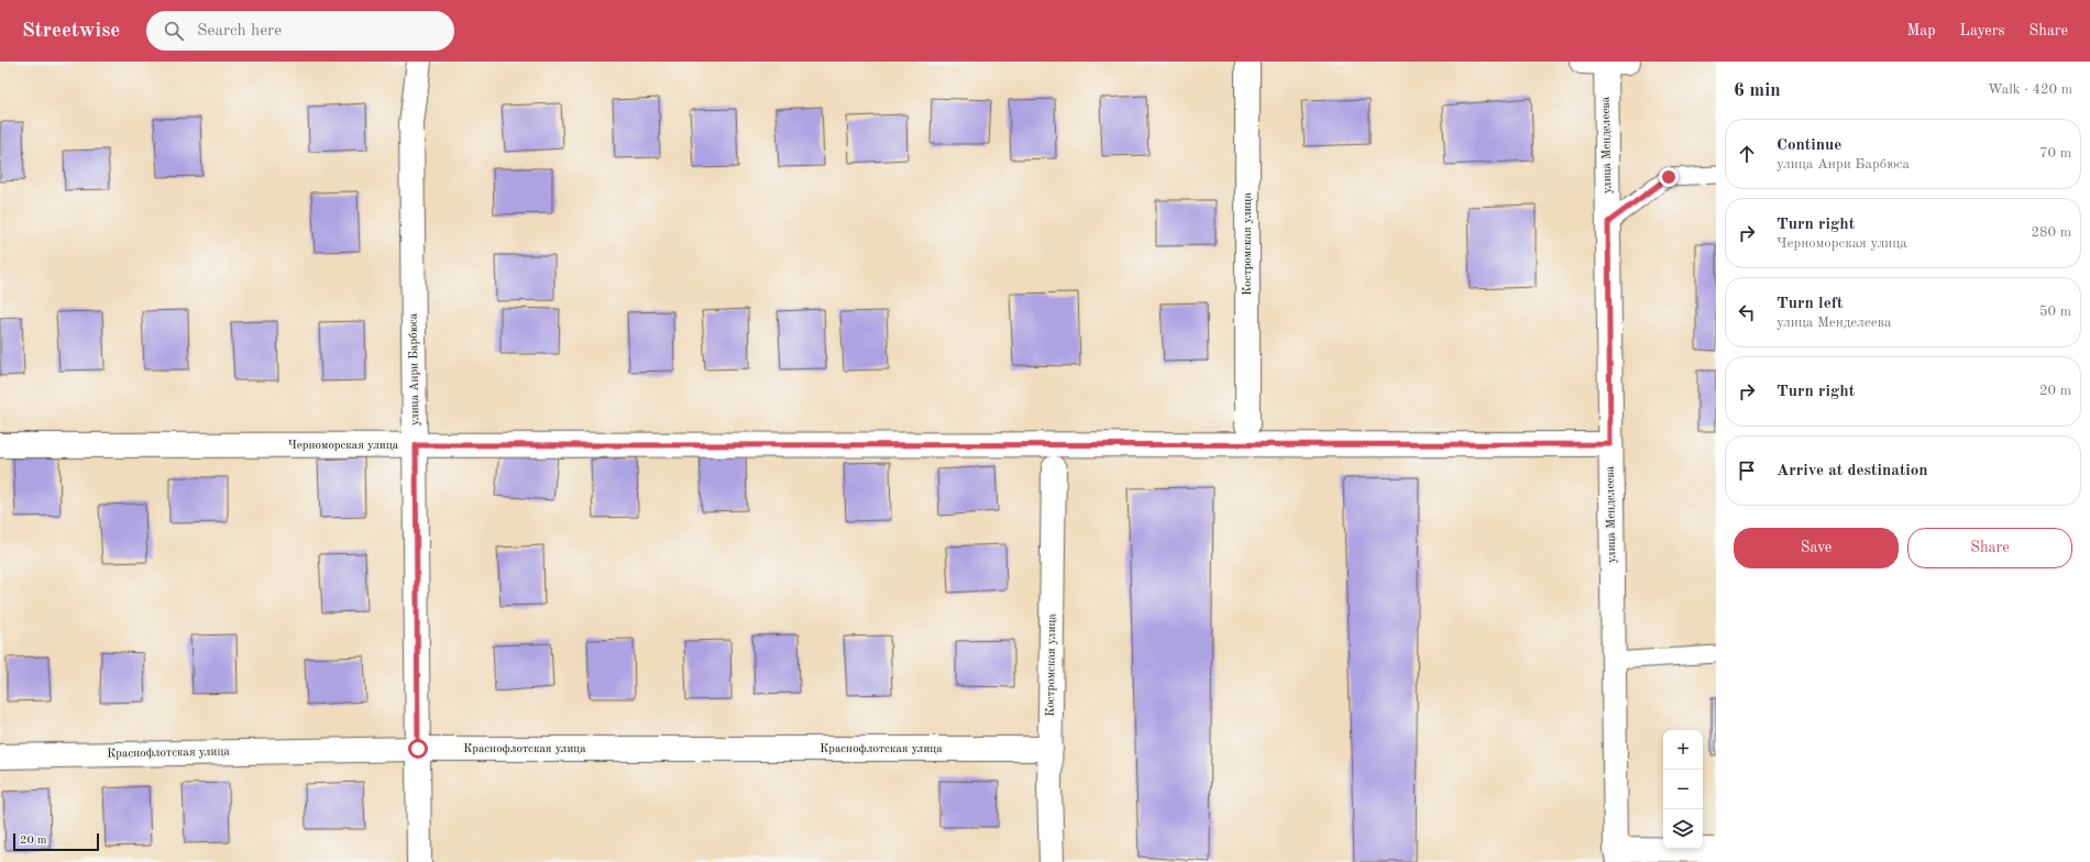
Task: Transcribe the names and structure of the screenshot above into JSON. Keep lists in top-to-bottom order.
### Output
{
  "streets": {
    "street": [
      "улица Менделеева",
      "Костромская улица",
      "улица Анри Барбюса",
      "Черноморская улица",
      "Краснофлотская улица"
    ]
  },
  "crossings": [
    ["улица Менделеева", "Черноморская улица"],
    ["Костромская улица", "Краснофлотская улица"],
    ["улица Анри Барбюса", "Черноморская улица"],
    ["улица Анри Барбюса", "Краснофлотская улица"]
  ],
  "scale_bar": "20 m",
  "page": {
    "header": "Streetwise",
    "search": "Search here",
    "nav": ["Map", "Layers", "Share"],
    "heading": ["6 min", "Walk · 420 m"],
    "list": [
      ["Continue", "улица Анри Барбюса", "70 m"],
      ["Turn right", "Черноморская улица", "280 m"],
      ["Turn left", "улица Менделеева", "50 m"],
      ["Turn right", "20 m"],
      "Arrive at destination"
    ],
    "buttons": ["Save", "Share"],
    "map_buttons": ["+", "−"],
    "scale": "20 m"
  }
}
